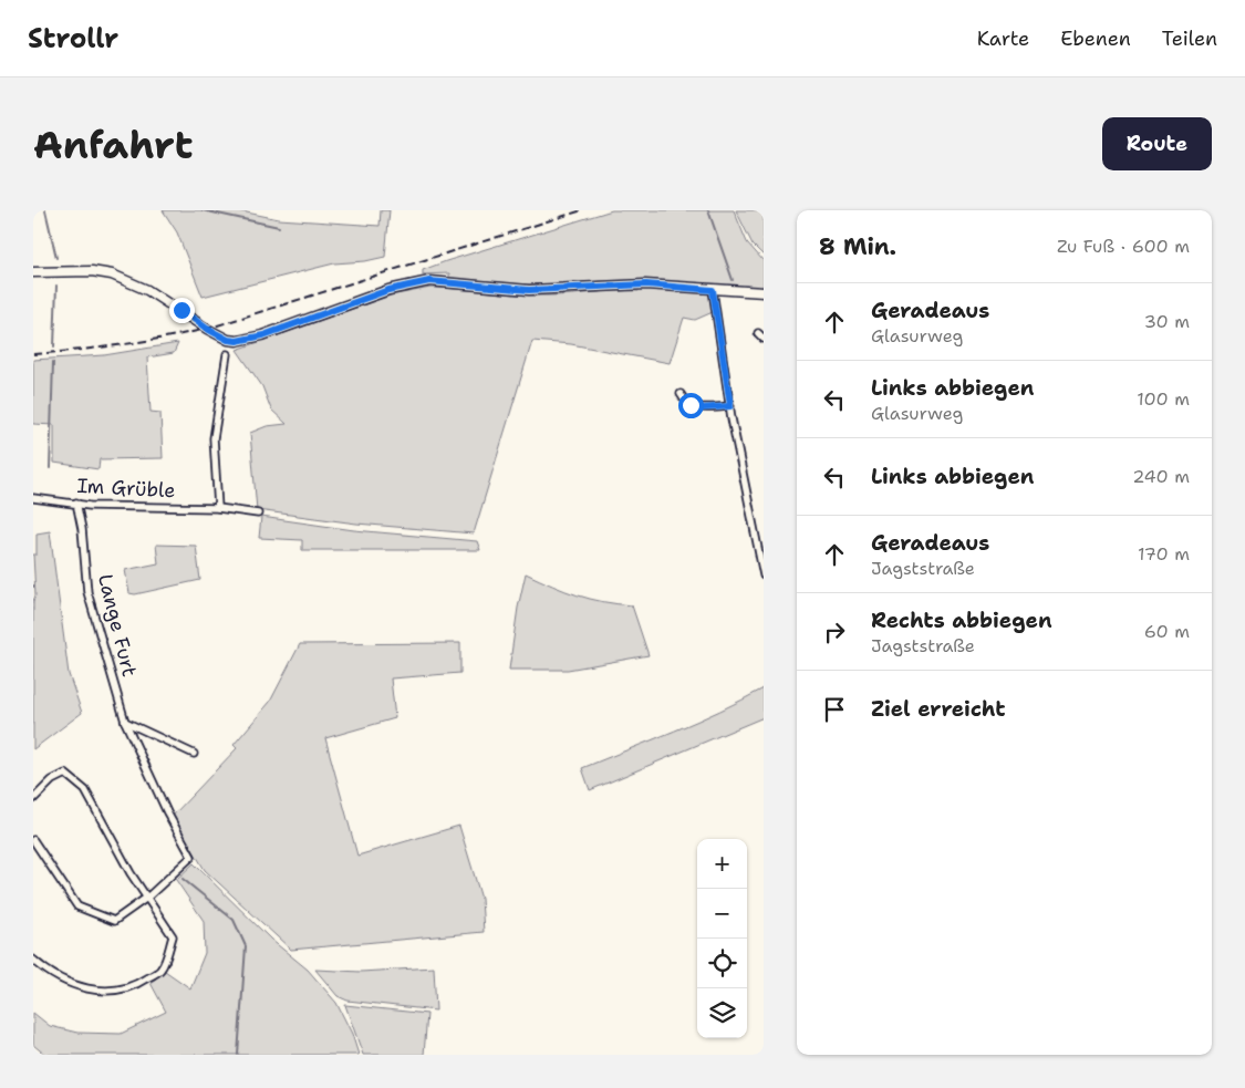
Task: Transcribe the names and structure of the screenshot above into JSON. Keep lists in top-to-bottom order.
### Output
{
  "streets": {
    "street": ["Im Grüble", "Lange Furt"]
  },
  "crossings": [
    ["Im Grüble", "Lange Furt"]
  ],
  "page": {
    "header": "Strollr",
    "nav": ["Karte", "Ebenen", "Teilen"],
    "buttons": "Route",
    "title": "Anfahrt",
    "heading": ["8 Min.", "Zu Fuß · 600 m"],
    "list": [
      ["Geradeaus", "Glasurweg", "30 m"],
      ["Links abbiegen", "Glasurweg", "100 m"],
      ["Links abbiegen", "240 m"],
      ["Geradeaus", "Jagststraße", "170 m"],
      ["Rechts abbiegen", "Jagststraße", "60 m"],
      "Ziel erreicht"
    ],
    "map_buttons": ["+", "−"]
  }
}
